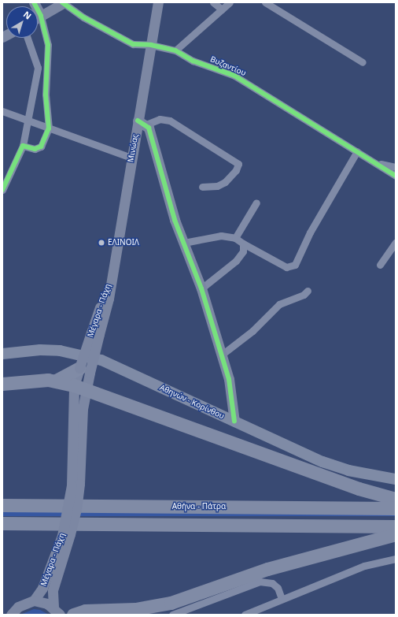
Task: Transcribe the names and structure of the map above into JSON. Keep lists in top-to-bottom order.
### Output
{
  "streets": {
    "highway": ["Αθήνα - Πάτρα"],
    "main road": ["Μινώας", "Μέγαρα - Πάχη", "Αθηνών - Κορίνθου"],
    "street": ["Βυζαντίου"]
  },
  "crossings": [
    ["Βυζαντίου", "Μινώας"],
    ["Μινώας", "Μέγαρα - Πάχη"]
  ],
  "places": ["ΕΛΙΝΟΙΛ"],
  "north": "top right"
}
